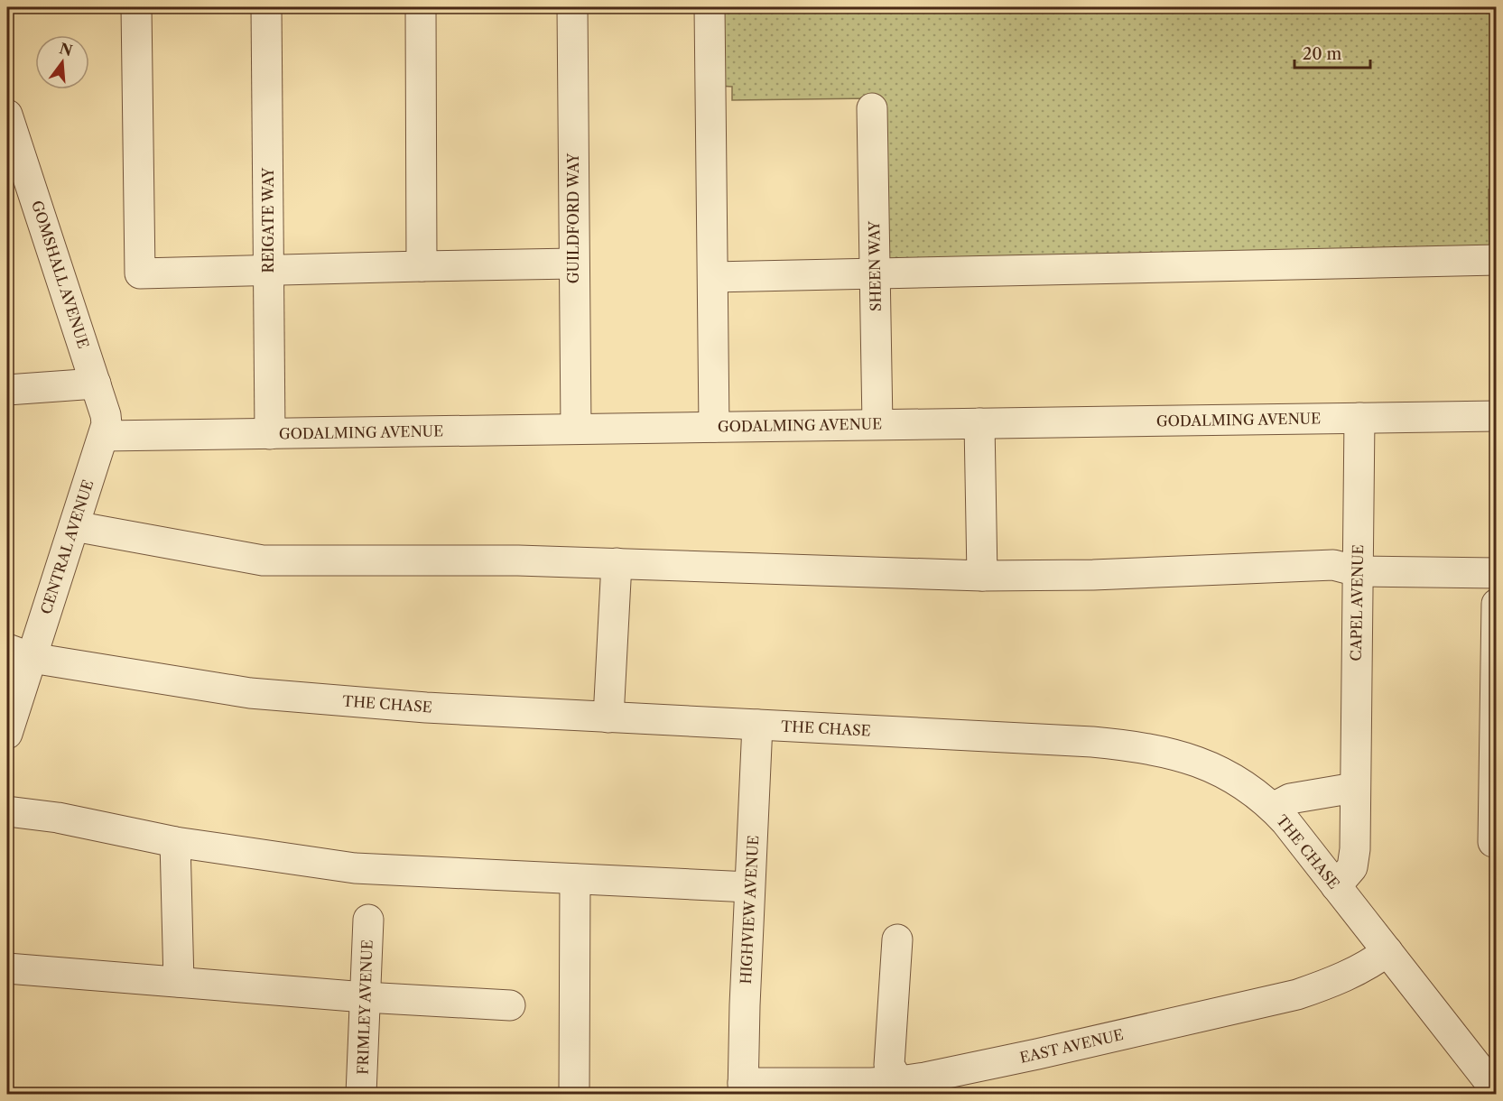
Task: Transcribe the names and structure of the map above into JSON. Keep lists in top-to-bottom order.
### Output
{
  "streets": {
    "street": [
      "GUILDFORD WAY",
      "REIGATE WAY",
      "SHEEN WAY",
      "GOMSHALL AVENUE",
      "GODALMING AVENUE",
      "CENTRAL AVENUE",
      "CAPEL AVENUE",
      "THE CHASE",
      "HIGHVIEW AVENUE",
      "FRIMLEY AVENUE",
      "EAST AVENUE"
    ]
  },
  "crossings": [
    ["GUILDFORD WAY", "GODALMING AVENUE"],
    ["REIGATE WAY", "GODALMING AVENUE"],
    ["SHEEN WAY", "GODALMING AVENUE"],
    ["GOMSHALL AVENUE", "GODALMING AVENUE"],
    ["GOMSHALL AVENUE", "CENTRAL AVENUE"],
    ["GODALMING AVENUE", "CENTRAL AVENUE"],
    ["GODALMING AVENUE", "CAPEL AVENUE"],
    ["CENTRAL AVENUE", "THE CHASE"],
    ["CAPEL AVENUE", "THE CHASE"],
    ["THE CHASE", "HIGHVIEW AVENUE"],
    ["THE CHASE", "EAST AVENUE"],
    ["HIGHVIEW AVENUE", "EAST AVENUE"]
  ],
  "scale_bar": "20 m",
  "north": "top"
}
